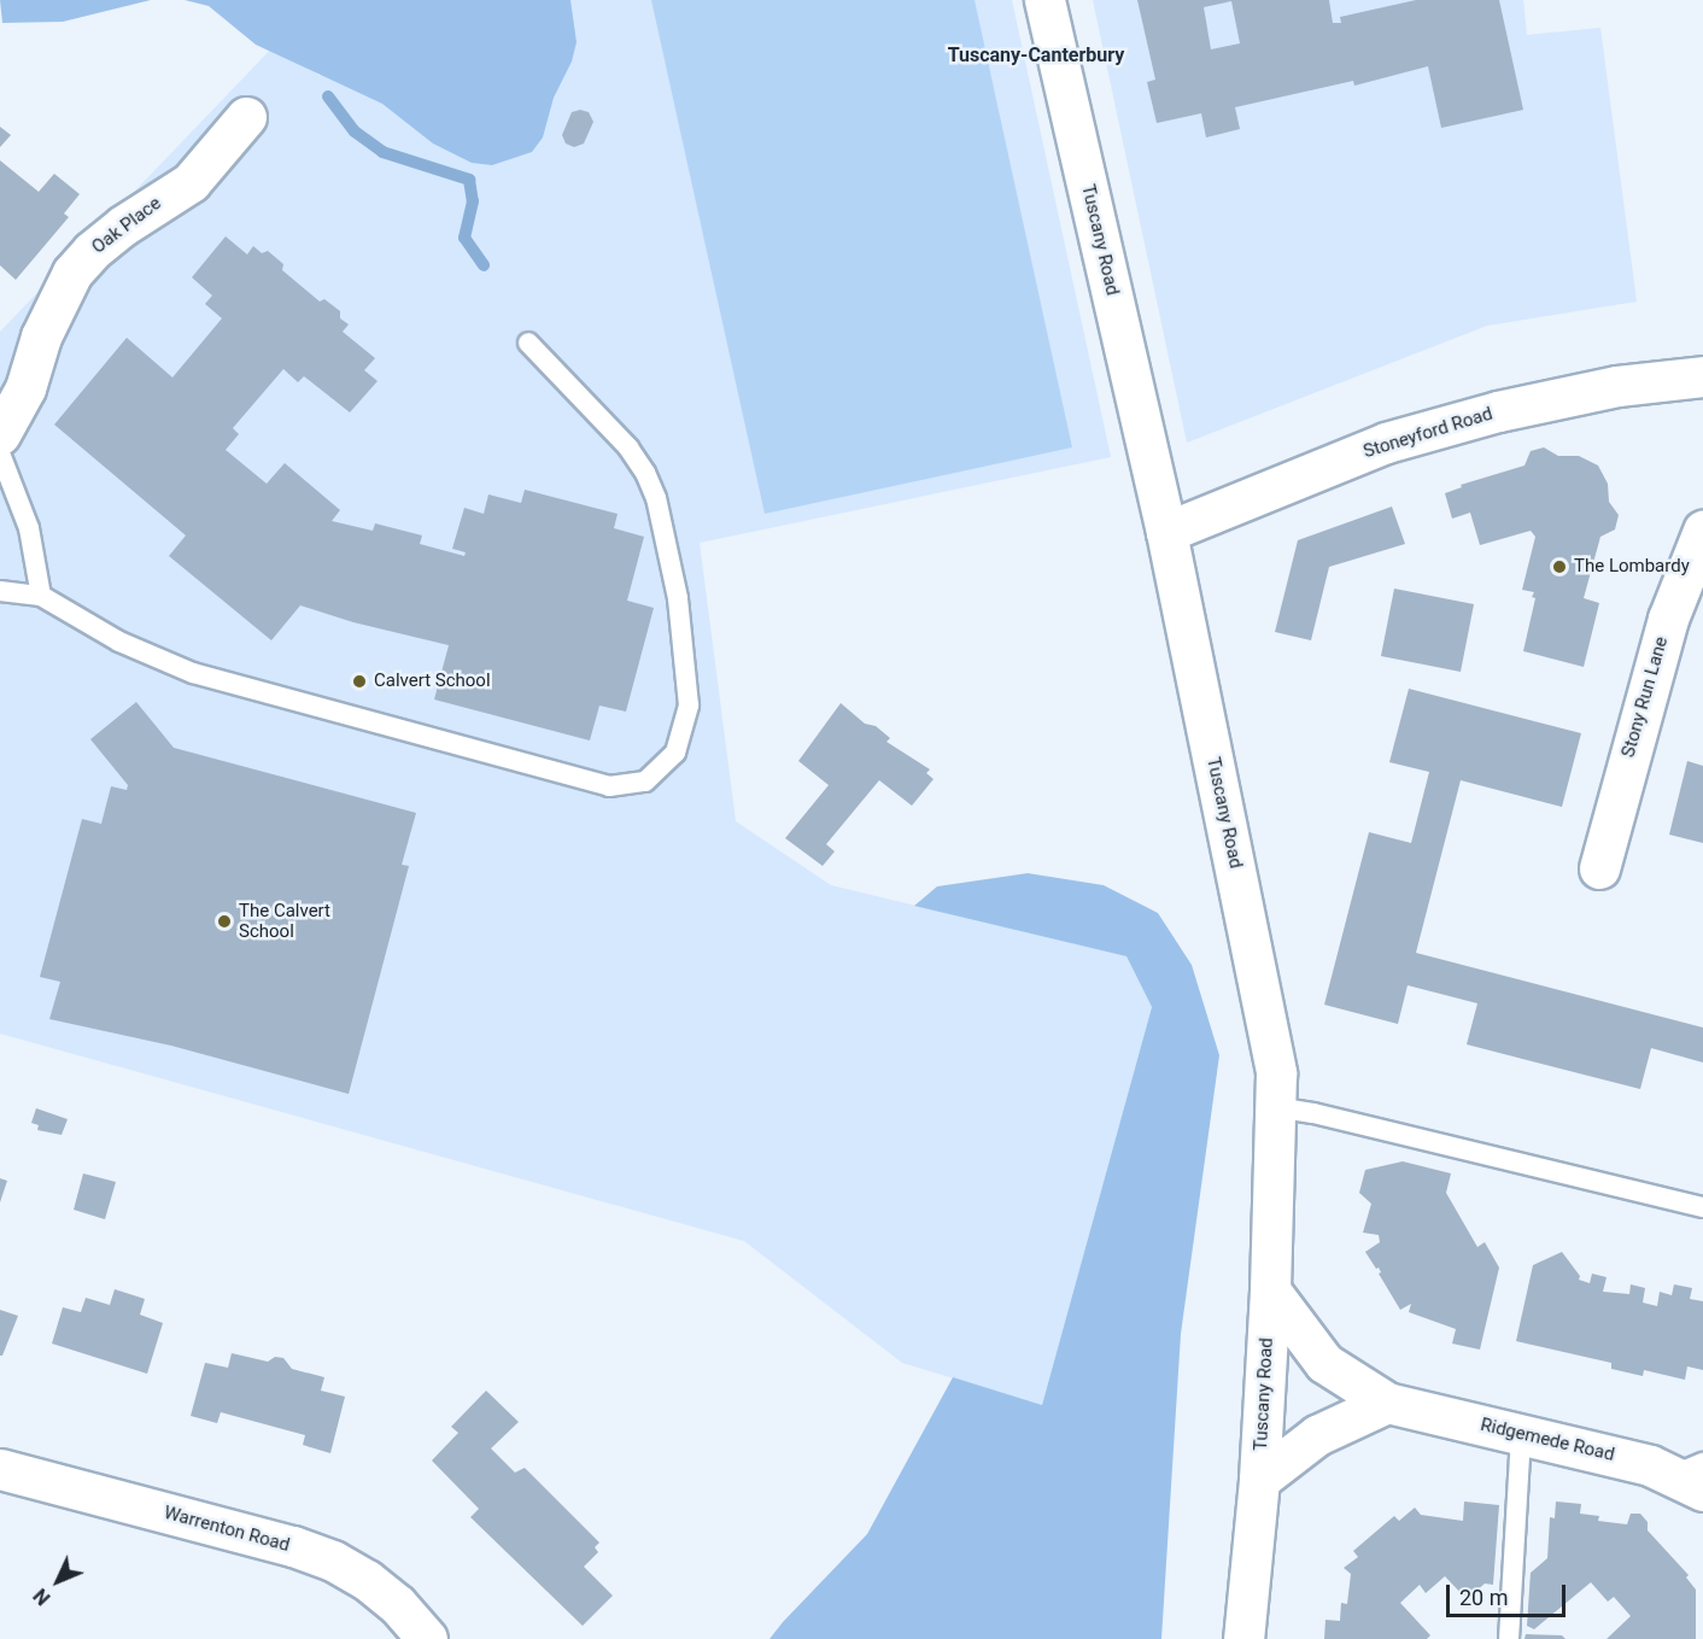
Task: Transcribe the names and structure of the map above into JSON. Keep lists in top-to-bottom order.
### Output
{
  "streets": {
    "street": [
      "Oak Place",
      "Tuscany Road",
      "Stoneyford Road",
      "Stony Run Lane",
      "Ridgemede Road",
      "Warrenton Road"
    ]
  },
  "crossings": [
    ["Tuscany Road", "Stoneyford Road"],
    ["Tuscany Road", "Ridgemede Road"]
  ],
  "districts": ["Tuscany-Canterbury"],
  "places": ["The Lombardy", "Calvert School", "The Calvert School"],
  "scale_bar": "20 m",
  "north": "bottom left"
}
